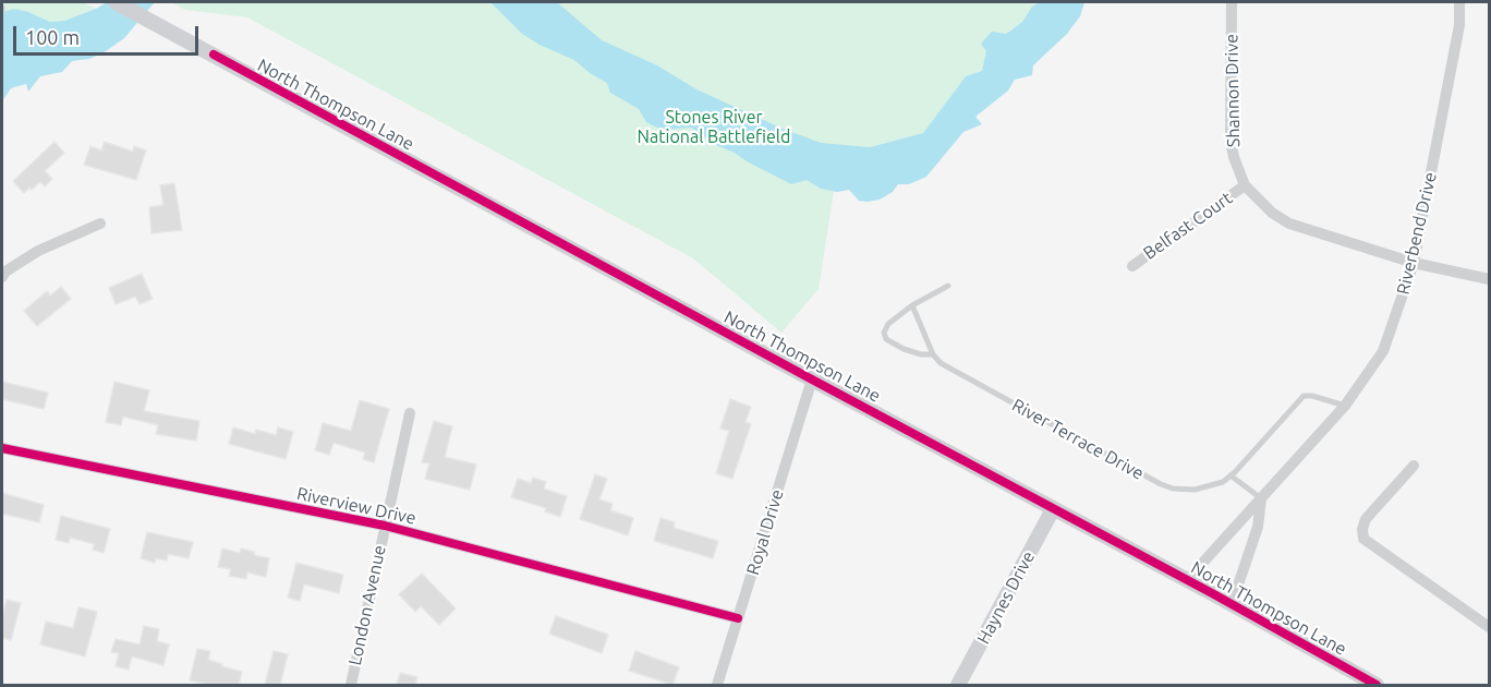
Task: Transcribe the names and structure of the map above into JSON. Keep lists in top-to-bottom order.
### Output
{
  "streets": {
    "main road": ["North Thompson Lane", "Haynes Drive"],
    "street": [
      "Shannon Drive",
      "Belfast Court",
      "Riverbend Drive",
      "Riverview Drive",
      "Royal Drive",
      "London Avenue"
    ],
    "lane": ["River Terrace Drive"]
  },
  "crossings": [
    ["Shannon Drive", "Belfast Court"],
    ["Shannon Drive", "Riverbend Drive"],
    ["North Thompson Lane", "Riverbend Drive"],
    ["North Thompson Lane", "Royal Drive"],
    ["North Thompson Lane", "Haynes Drive"],
    ["Riverbend Drive", "River Terrace Drive"],
    ["Riverview Drive", "Royal Drive"],
    ["Riverview Drive", "London Avenue"]
  ],
  "parks": ["Stones River National Battlefield"],
  "scale_bar": "100 m"
}
